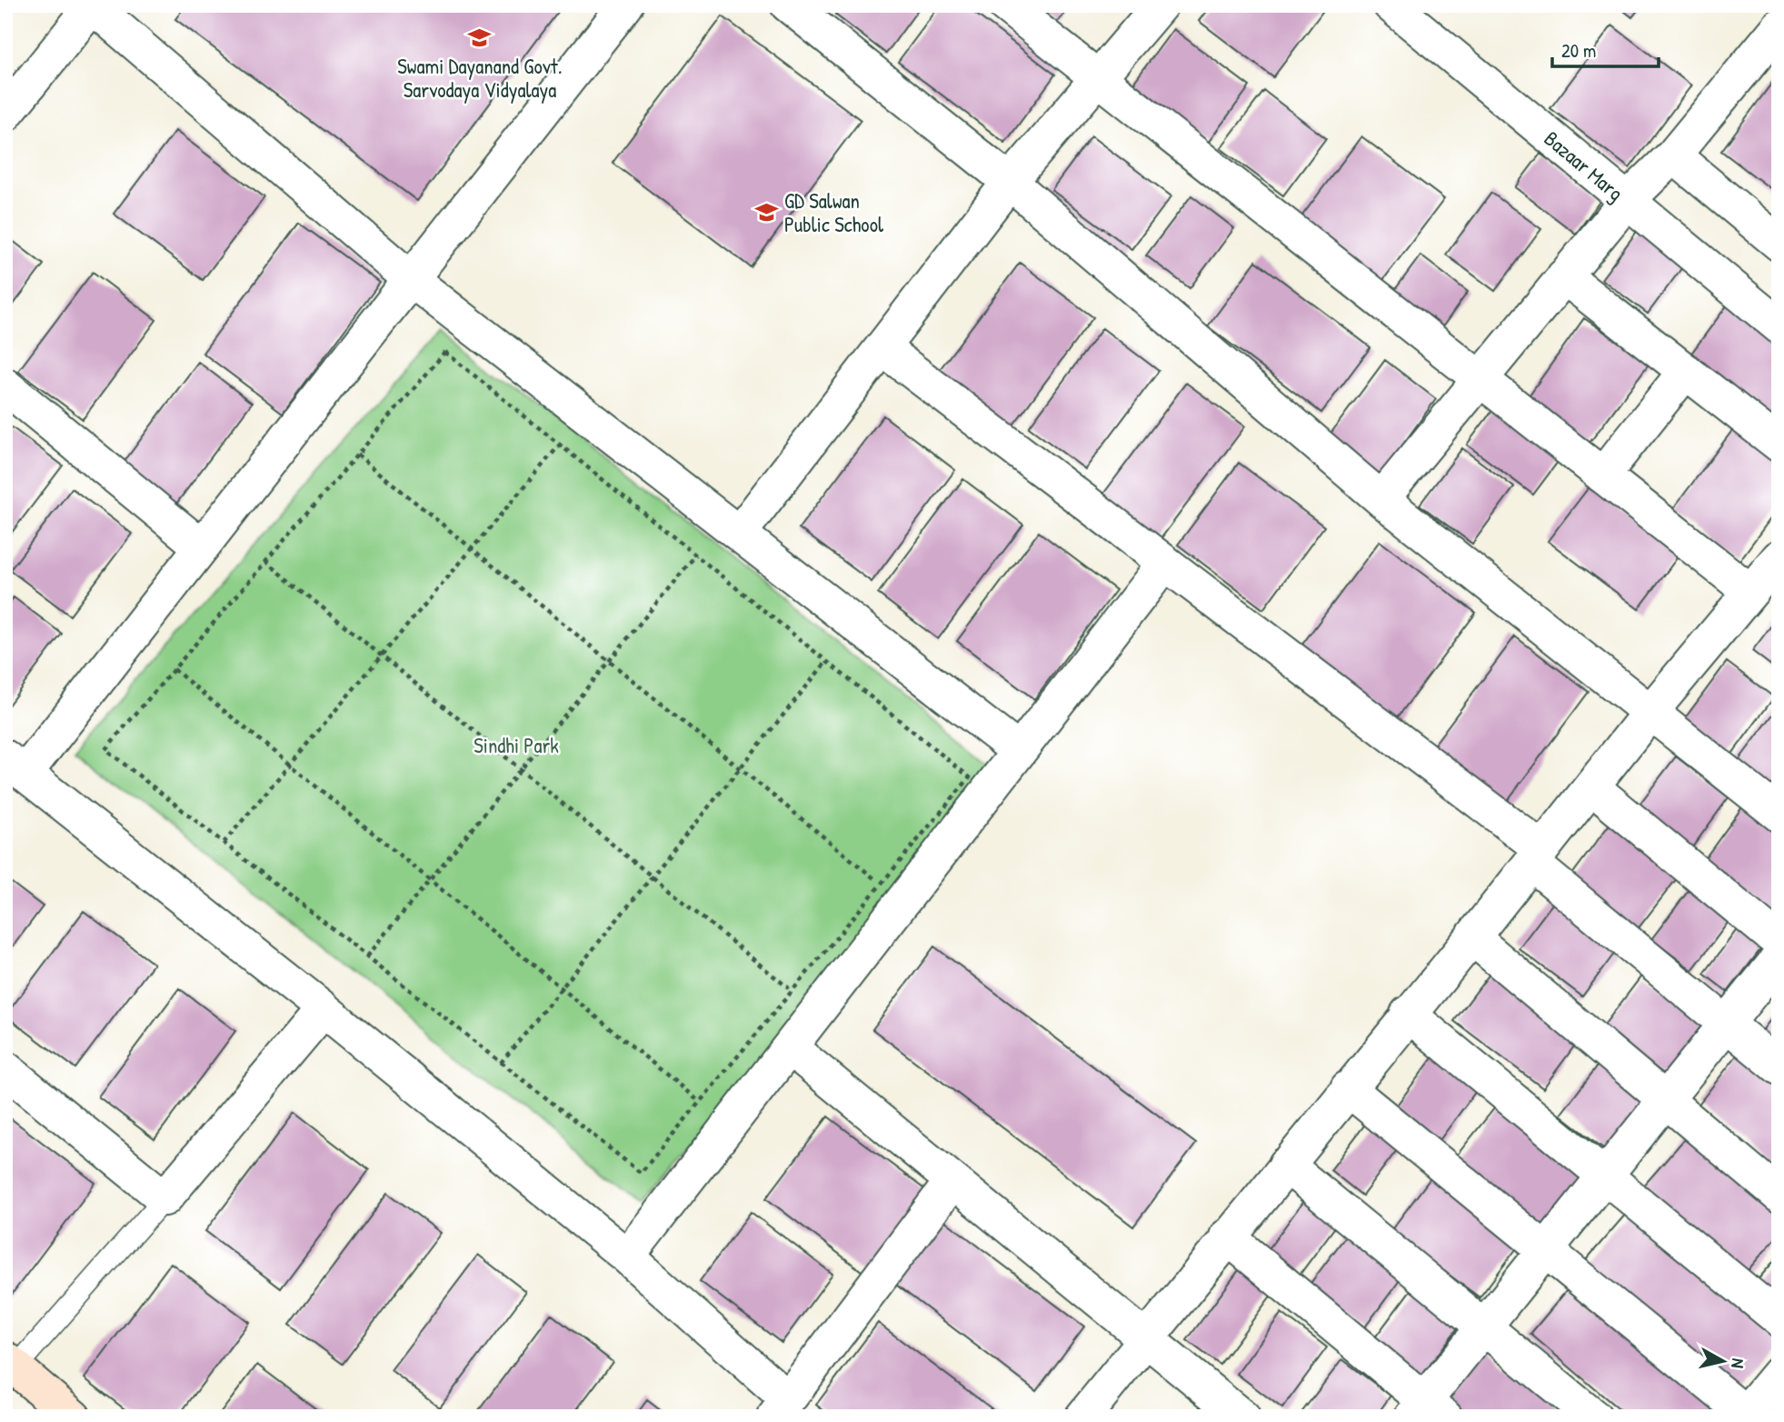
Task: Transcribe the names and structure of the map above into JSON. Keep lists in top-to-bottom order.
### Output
{
  "streets": {
    "street": ["Bazaar Marg"]
  },
  "parks": ["Sindhi Park"],
  "places": {
    "school or university": ["Swami Dayanand Govt. Sarvodaya Vidyalaya", "GD Salwan Public School"]
  },
  "scale_bar": "20 m",
  "north": "right"
}
